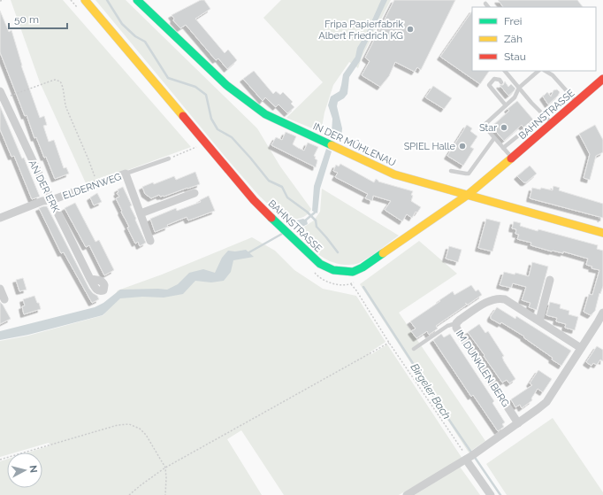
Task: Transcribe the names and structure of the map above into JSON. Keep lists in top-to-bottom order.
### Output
{
  "streets": {
    "main road": ["BAHNSTRASSE", "IN DER MÜHLENAU"],
    "street": ["AN DER ERK", "ELDERNWEG", "IM DUNKLEN BERG"]
  },
  "crossings": [
    ["BAHNSTRASSE", "IN DER MÜHLENAU"],
    ["AN DER ERK", "ELDERNWEG"]
  ],
  "water": ["Birgeler Bach"],
  "places": ["Fripa Papierfabrik Albert Friedrich KG", "Star", "SPIEL Halle"],
  "legend": ["Frei", "Zäh", "Stau"],
  "scale_bar": "50 m",
  "north": "right"
}
